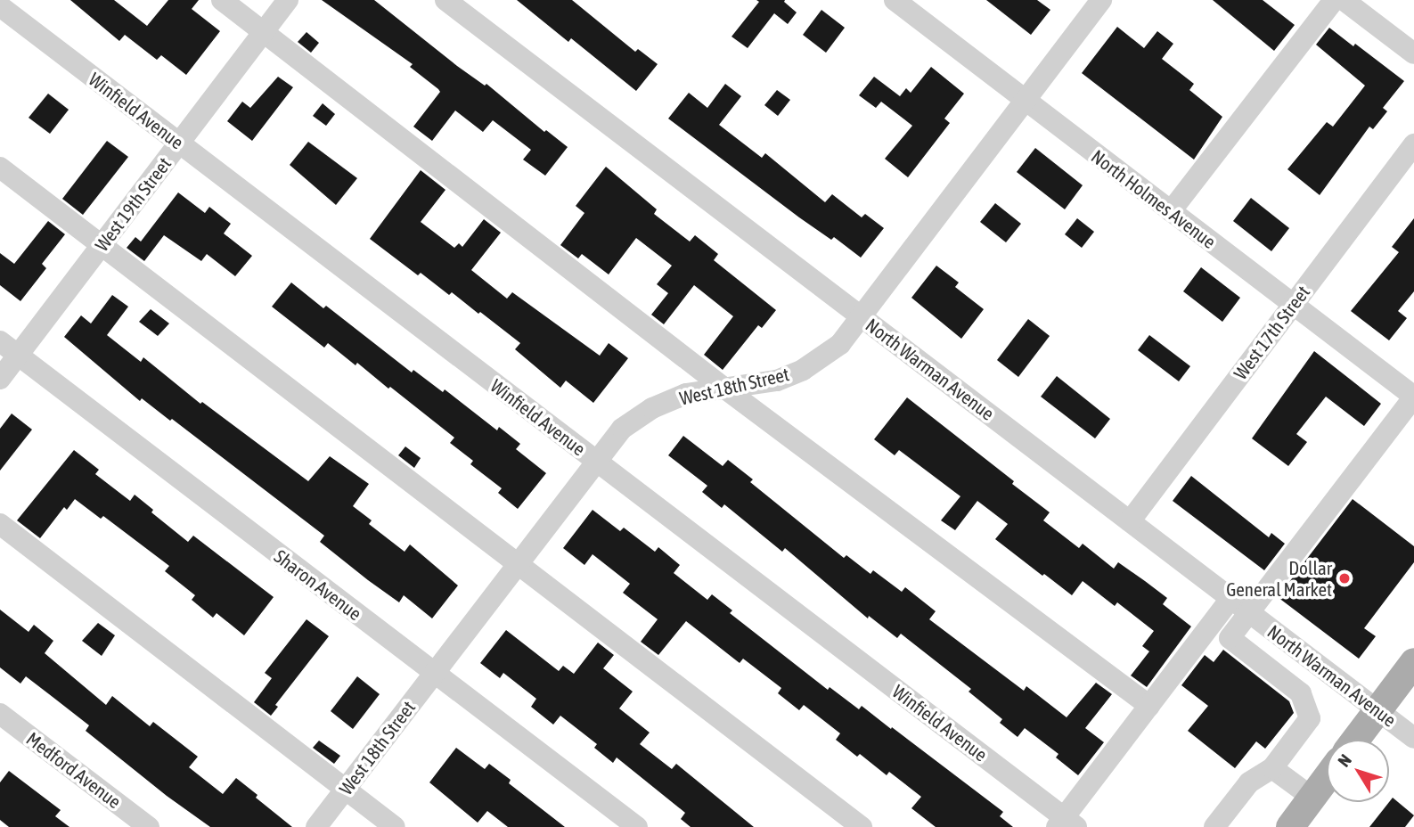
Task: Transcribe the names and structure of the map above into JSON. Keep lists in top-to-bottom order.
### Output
{
  "streets": {
    "street": [
      "Winfield Avenue",
      "North Holmes Avenue",
      "West 19th Street",
      "West 17th Street",
      "North Warman Avenue",
      "West 18th Street",
      "Sharon Avenue",
      "Medford Avenue"
    ]
  },
  "crossings": [
    ["Winfield Avenue", "West 19th Street"],
    ["Winfield Avenue", "West 18th Street"],
    ["North Holmes Avenue", "West 17th Street"],
    ["North Holmes Avenue", "West 18th Street"],
    ["West 19th Street", "Sharon Avenue"],
    ["West 17th Street", "North Warman Avenue"],
    ["North Warman Avenue", "West 18th Street"],
    ["West 18th Street", "Sharon Avenue"]
  ],
  "places": ["Dollar General Market"],
  "north": "top left"
}
